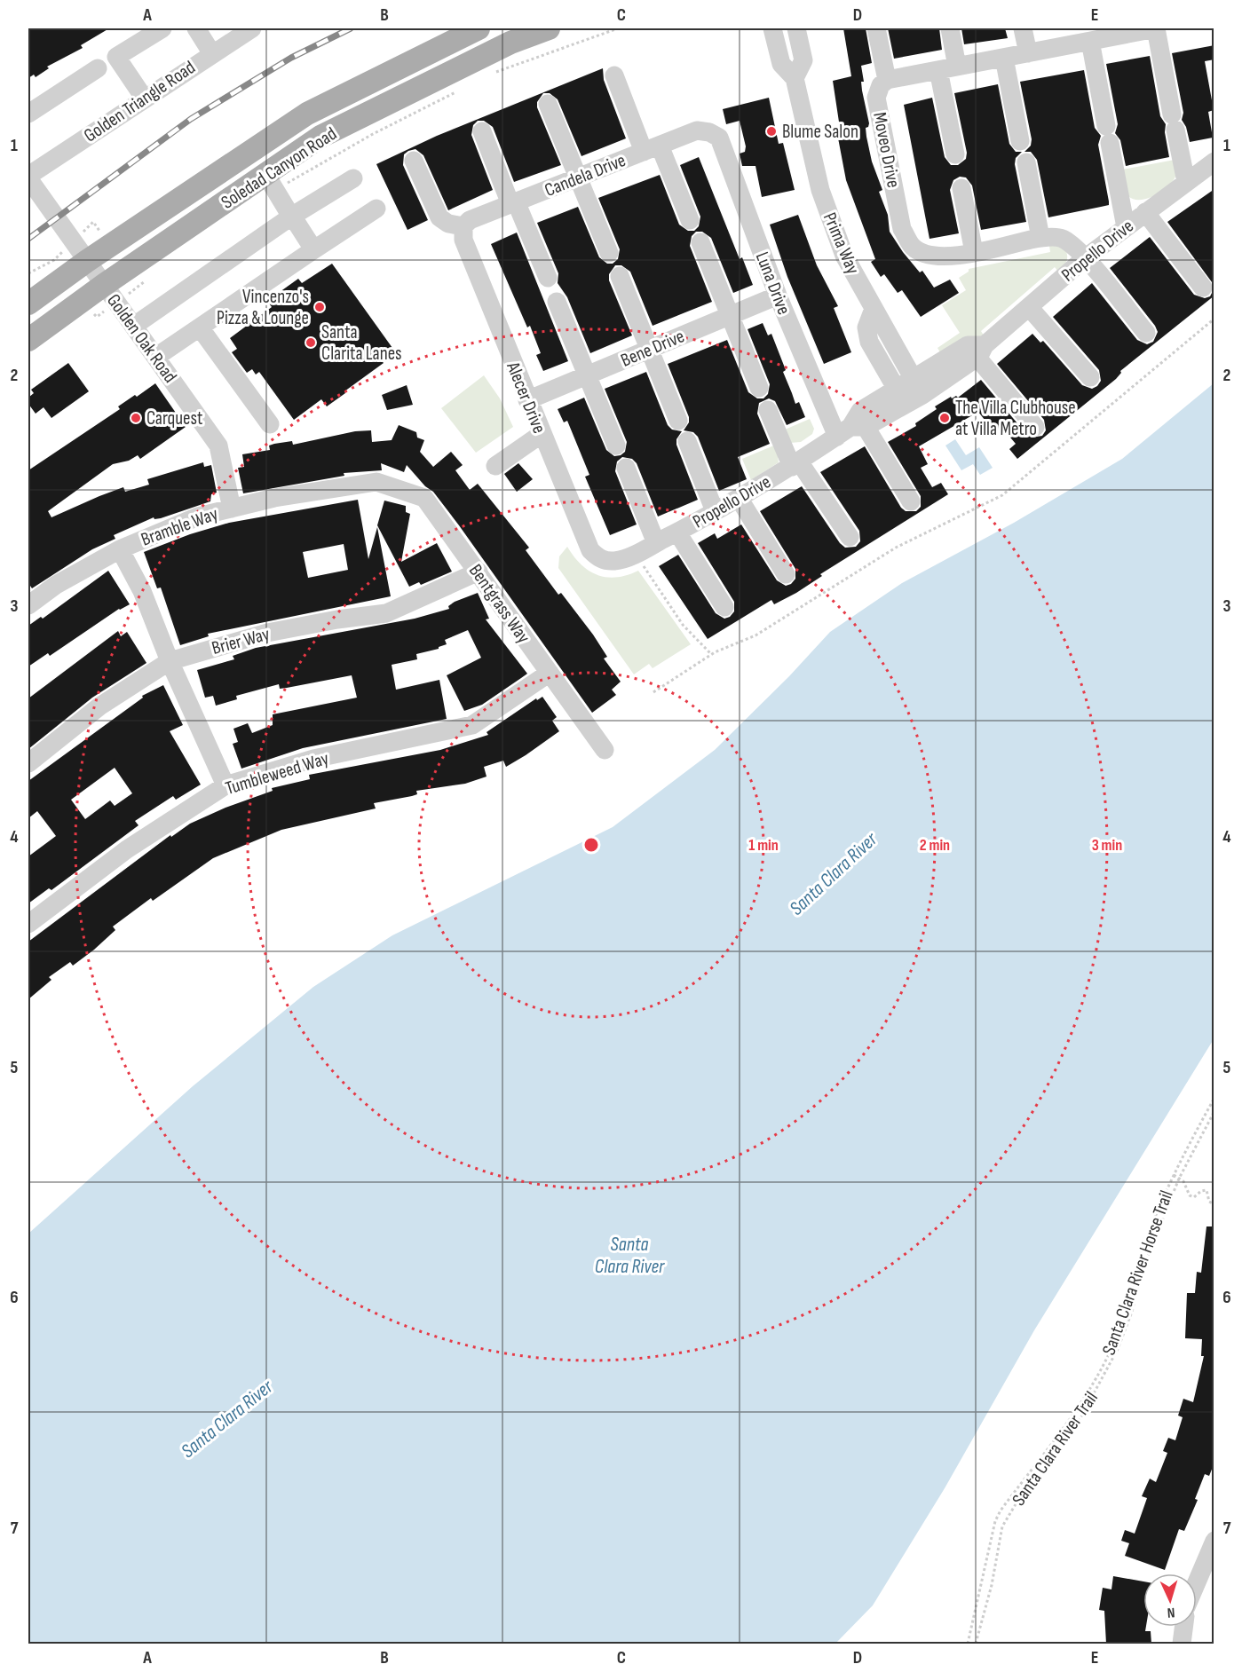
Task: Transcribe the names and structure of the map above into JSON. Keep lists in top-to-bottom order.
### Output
{
  "streets": {
    "main road": ["Soledad Canyon Road"],
    "street": [
      "Golden Triangle Road",
      "Moveo Drive",
      "Candela Drive",
      "Prima Way",
      "Propello Drive",
      "Luna Drive",
      "Golden Oak Road",
      "Bene Drive",
      "Alecer Drive",
      "Bramble Way",
      "Bentgrass Way",
      "Brier Way",
      "Tumbleweed Way"
    ],
    "path": ["Santa Clara River Horse Trail", "Santa Clara River Trail"]
  },
  "crossings": [
    ["Golden Triangle Road", "Golden Oak Road"],
    ["Moveo Drive", "Propello Drive"],
    ["Soledad Canyon Road", "Golden Oak Road"],
    ["Candela Drive", "Luna Drive"],
    ["Candela Drive", "Alecer Drive"],
    ["Prima Way", "Propello Drive"],
    ["Propello Drive", "Luna Drive"],
    ["Propello Drive", "Alecer Drive"],
    ["Luna Drive", "Bene Drive"],
    ["Golden Oak Road", "Bramble Way"],
    ["Bene Drive", "Alecer Drive"],
    ["Bramble Way", "Bentgrass Way"],
    ["Bentgrass Way", "Brier Way"],
    ["Bentgrass Way", "Tumbleweed Way"]
  ],
  "water": ["Santa Clara River"],
  "places": [
    "Blume Salon",
    "Vincenzo's Pizza & Lounge",
    "Santa Clarita Lanes",
    "Carquest",
    "The Villa Clubhouse at Villa Metro"
  ],
  "north": "bottom",
  "grid": {
    "columns": [
      "A",
      "B",
      "C",
      "D",
      "E"
    ],
    "rows": [
      "1",
      "2",
      "3",
      "4",
      "5",
      "6",
      "7"
    ]
  },
  "rings": ["1 min", "2 min", "3 min"]
}
